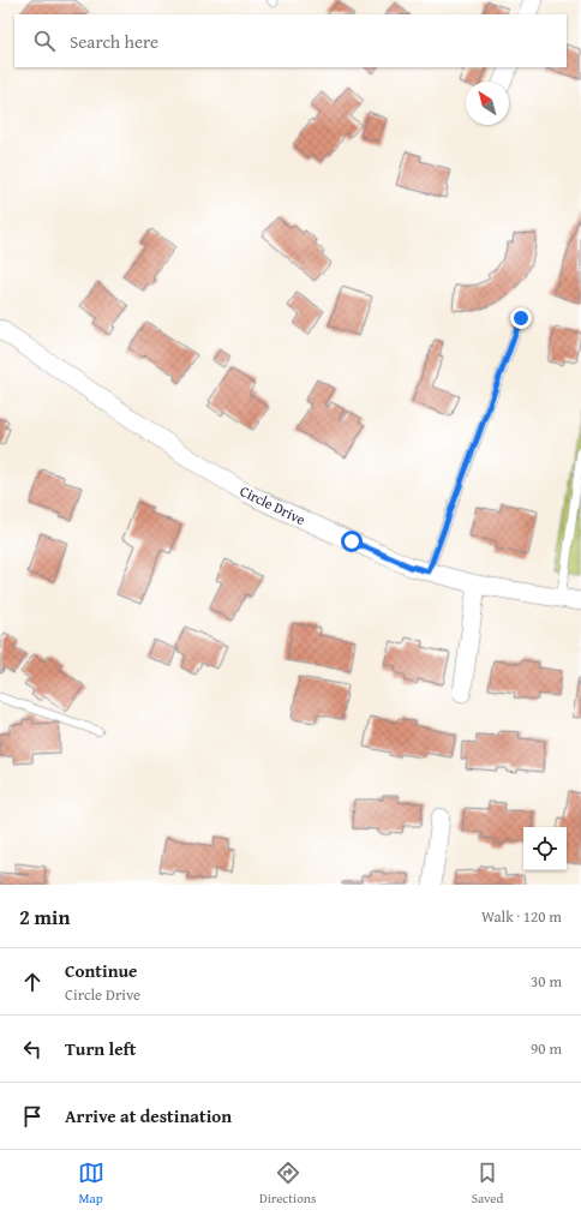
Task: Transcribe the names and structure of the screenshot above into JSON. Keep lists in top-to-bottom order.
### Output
{
  "streets": {
    "street": ["Circle Drive"]
  },
  "north": "top left",
  "page": {
    "search": "Search here",
    "heading": ["2 min", "Walk · 120 m"],
    "list": [
      ["Continue", "Circle Drive", "30 m"],
      ["Turn left", "90 m"],
      "Arrive at destination"
    ],
    "nav": ["Map", "Directions", "Saved"]
  }
}
